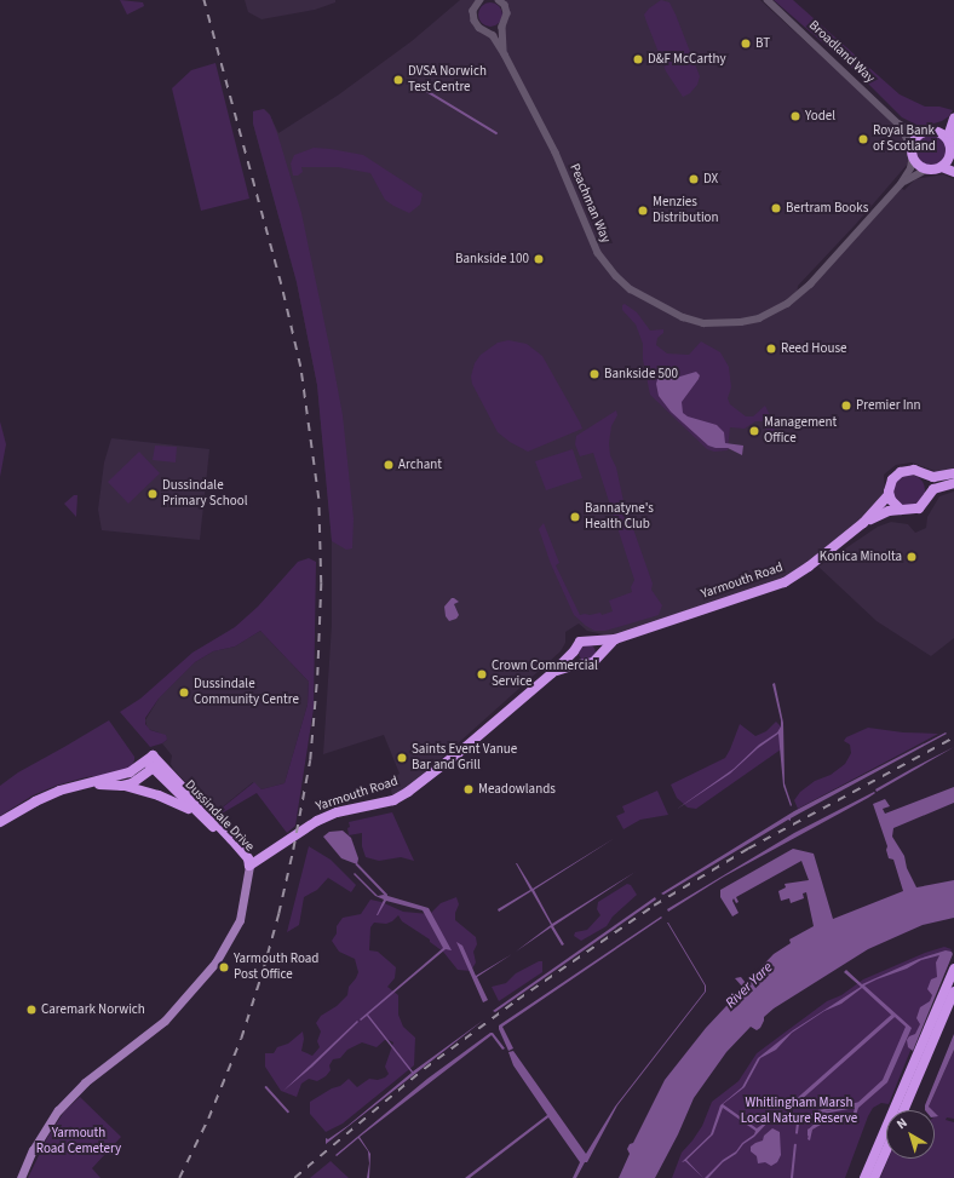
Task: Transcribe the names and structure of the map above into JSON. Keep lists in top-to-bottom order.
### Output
{
  "streets": {
    "highway": ["Yarmouth Road", "Dussindale Drive"],
    "street": ["Broadland Way", "Peachman Way"]
  },
  "crossings": [
    ["Broadland Way", "Peachman Way"],
    ["Yarmouth Road", "Dussindale Drive"]
  ],
  "water": ["River Yare"],
  "parks": ["Whitlingham Marsh Local Nature Reserve", "Yarmouth Road Cemetery"],
  "places": [
    "BT",
    "D&F McCarthy",
    "DVSA Norwich Test Centre",
    "Yodel",
    "Royal Bank of Scotland",
    "DX",
    "Bertram Books",
    "Menzies Distribution",
    "Bankside 100",
    "Reed House",
    "Bankside 500",
    "Premier Inn",
    "Management Office",
    "Archant",
    "Dussindale Primary School",
    "Bannatyne's Health Club",
    "Konica Minolta",
    "Crown Commercial Service",
    "Dussindale Community Centre",
    "Saints Event Vanue Bar and Grill",
    "Meadowlands",
    "Yarmouth Road Post Office",
    "Caremark Norwich"
  ],
  "north": "top left"
}
